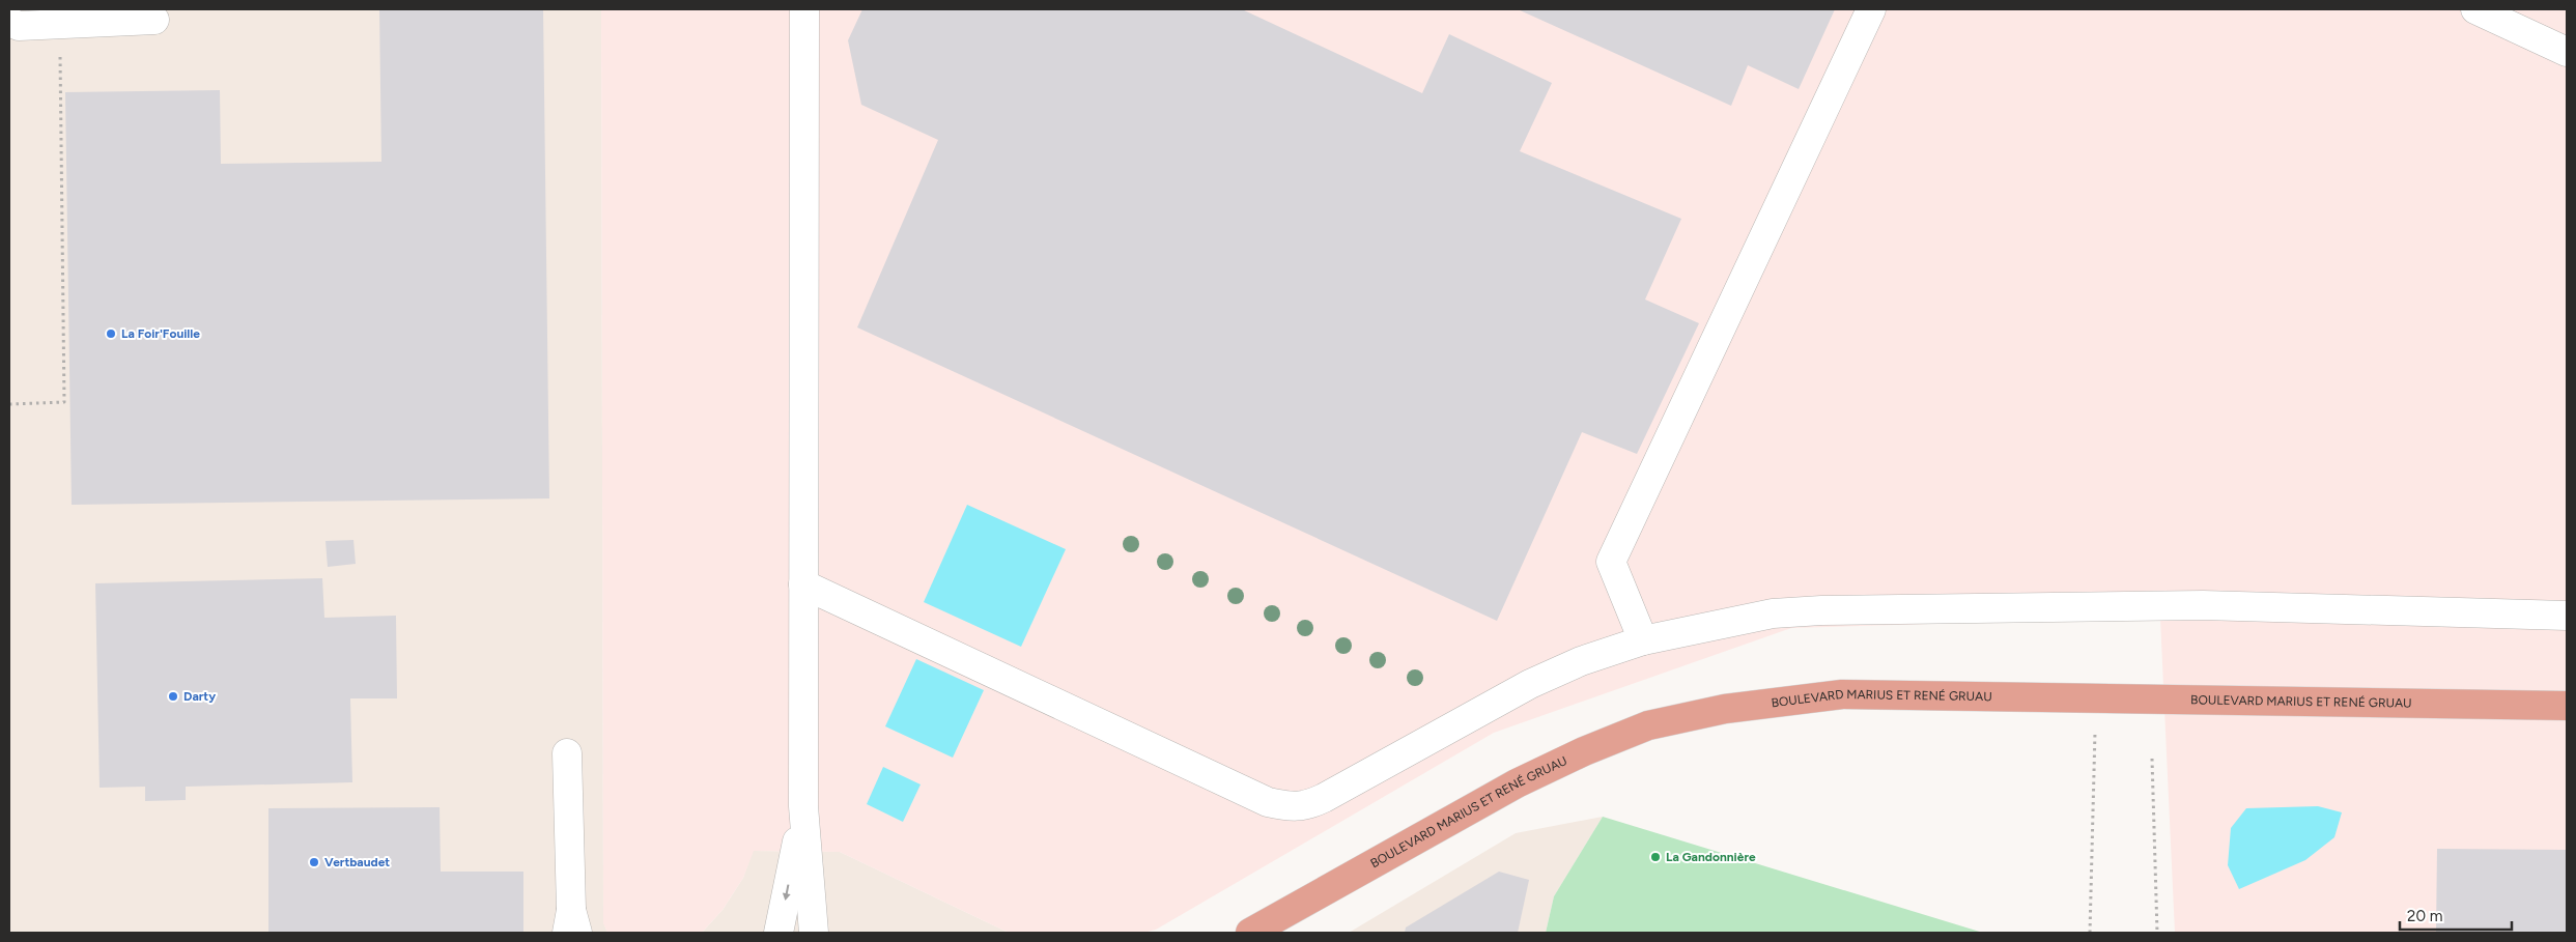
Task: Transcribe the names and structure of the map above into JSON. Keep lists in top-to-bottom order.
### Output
{
  "streets": {
    "main road": ["BOULEVARD MARIUS ET RENÉ GRUAU"]
  },
  "places": [
    "La Foir'Fouille",
    "Darty",
    "La Gandonnière",
    "Vertbaudet"
  ],
  "scale_bar": "20 m"
}
